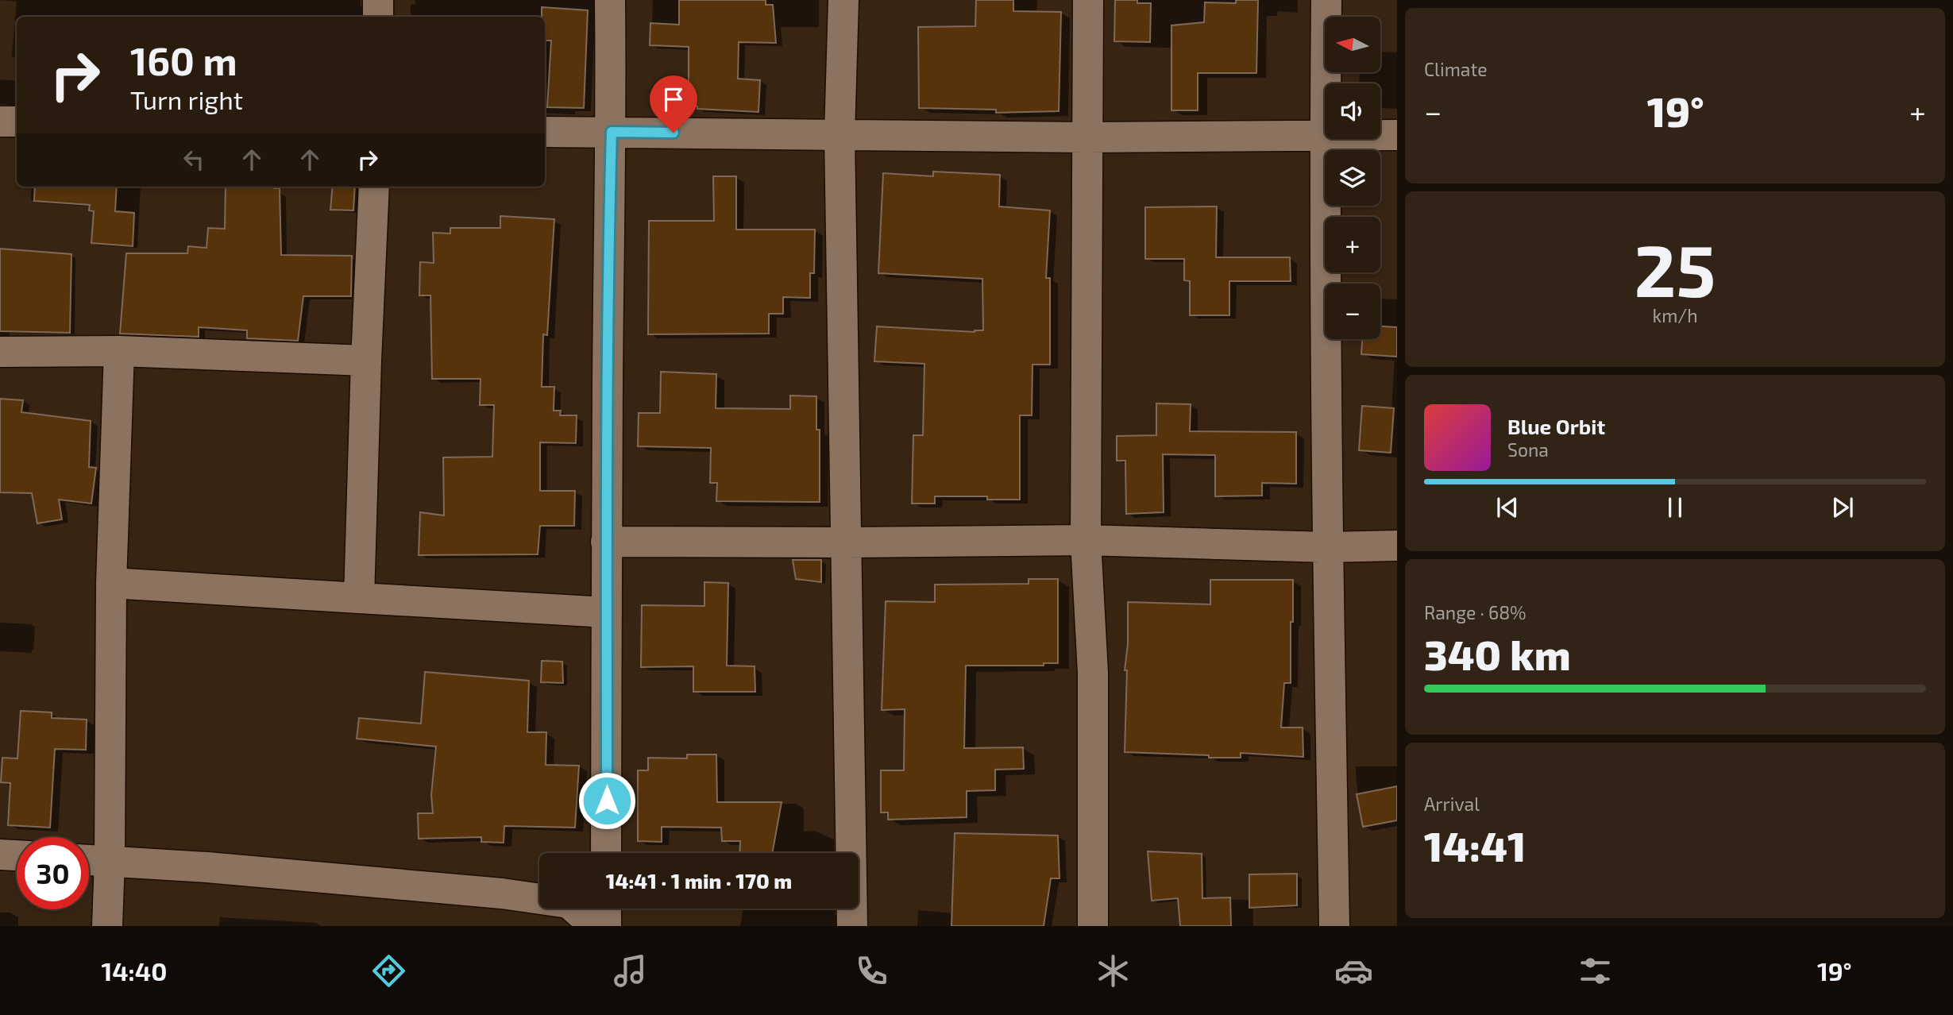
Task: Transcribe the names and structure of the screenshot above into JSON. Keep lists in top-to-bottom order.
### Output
{
  "north": "left",
  "page": {
    "tile": [
      "Climate",
      ["25", "km/h"],
      ["Range · 68%", "340 km"],
      ["Arrival", "14:41"]
    ],
    "map_buttons": ["+", "−"],
    "turn": ["160 m", "Turn right"],
    "heat": ["−", "19°", "+"],
    "song": ["Blue Orbit", "Sona"],
    "limit": "30",
    "trip": "14:41 · 1 min · 170 m",
    "tabs": ["14:40", "19°"]
  }
}
